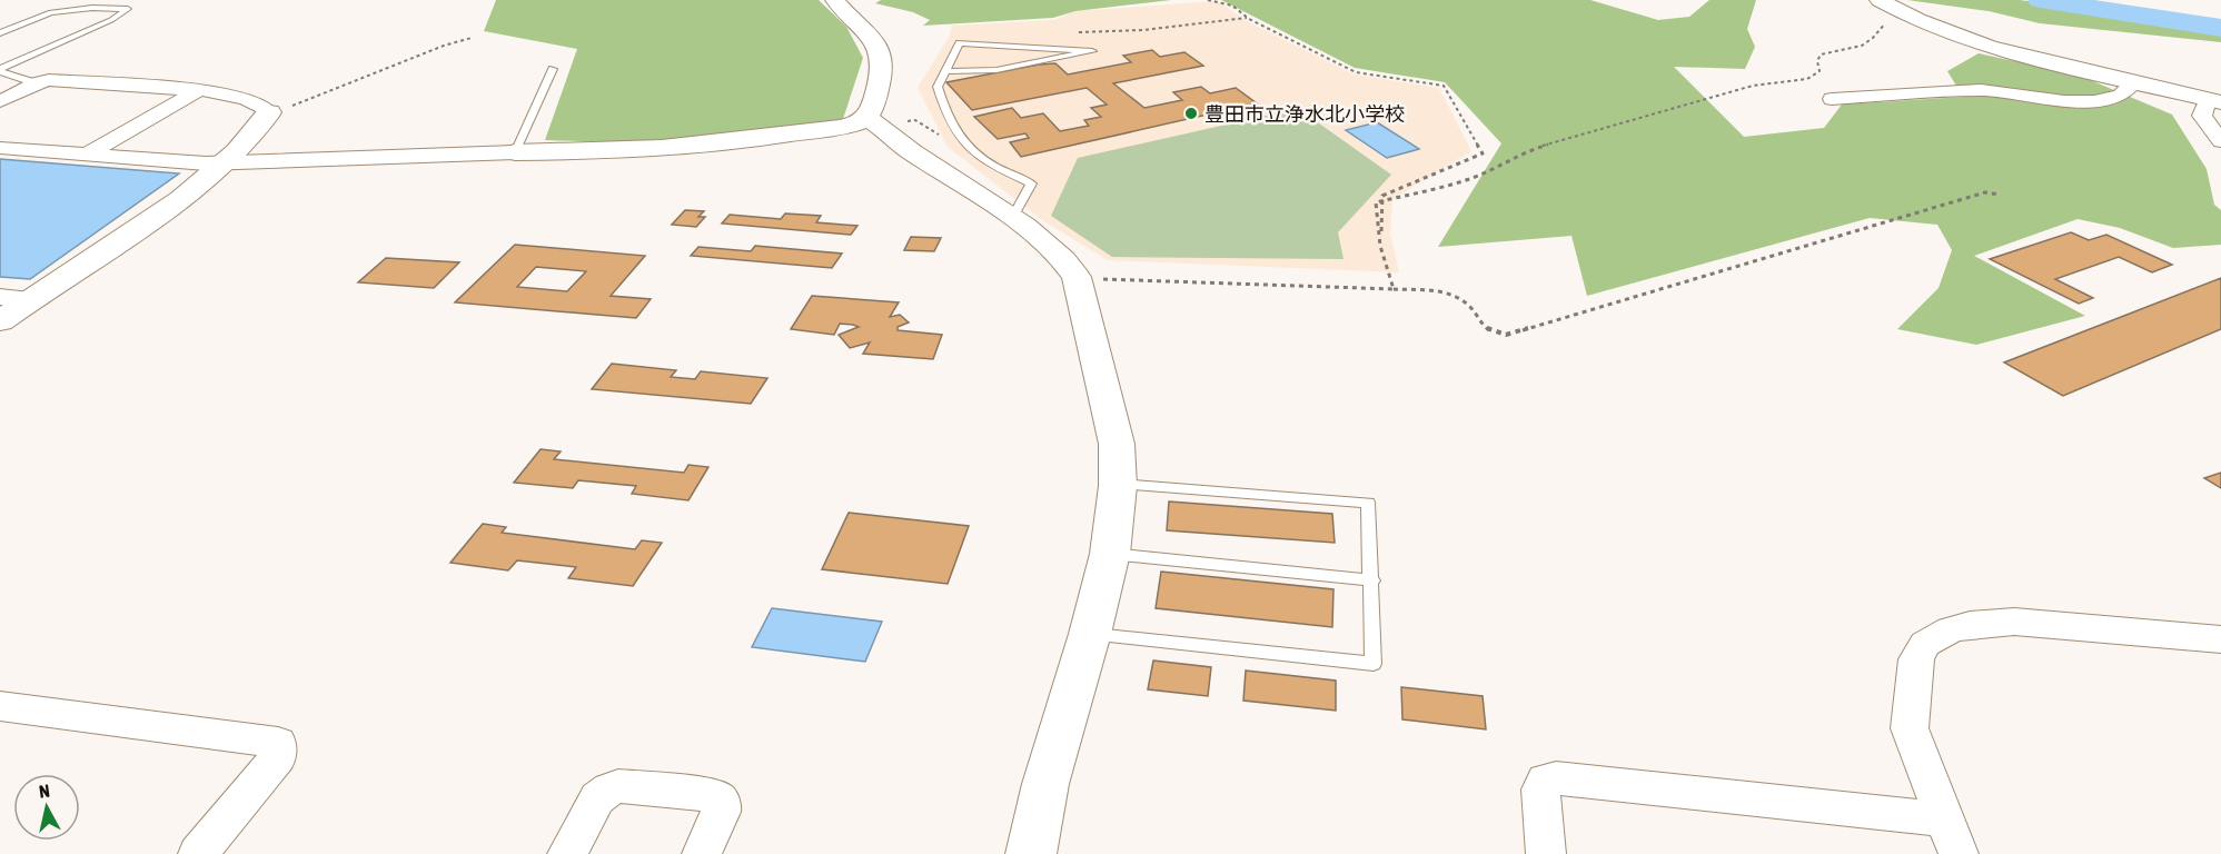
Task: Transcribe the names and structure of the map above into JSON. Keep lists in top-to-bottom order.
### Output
{
  "places": ["豊田市立浄水北小学校"],
  "north": "top"
}
